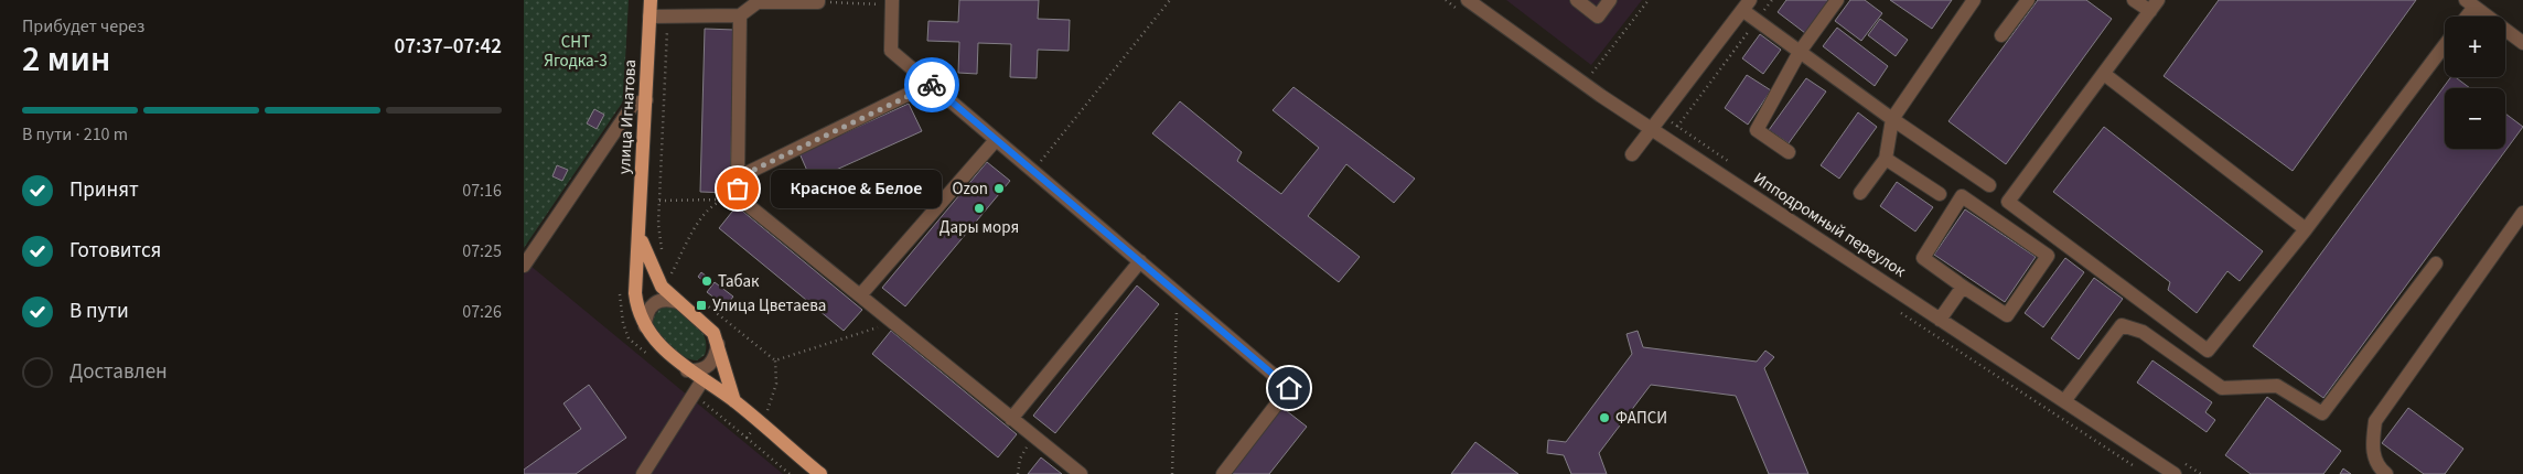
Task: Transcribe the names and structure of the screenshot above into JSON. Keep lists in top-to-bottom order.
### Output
{
  "streets": {
    "main road": ["улица Игнатова"],
    "street": ["Ипподромный переулок"]
  },
  "parks": ["СНТ Ягодка-3"],
  "places": {
    "other": [
      "Красное & Белое",
      "Ozon",
      "Дары моря",
      "Табак",
      "ФАПСИ"
    ],
    "transit": ["Улица Цветаева"]
  },
  "page": {
    "heading": ["2 мин", "Прибудет через", "07:37–07:42"],
    "map_buttons": ["+", "−"],
    "bar": "В пути · 210 m",
    "list": [
      ["Принят", "07:16"],
      ["Готовится", "07:25"],
      ["В пути", "07:26"],
      "Доставлен"
    ],
    "bubble": "Красное & Белое"
  }
}
